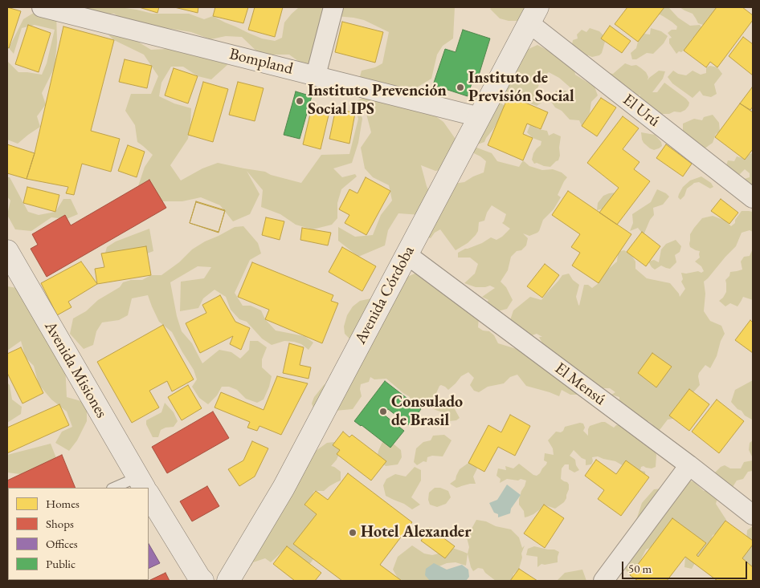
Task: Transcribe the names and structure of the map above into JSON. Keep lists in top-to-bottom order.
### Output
{
  "streets": {
    "main road": ["Avenida Córdoba", "Avenida Misiones"],
    "street": ["Bompland", "El Urú", "El Mensú"]
  },
  "crossings": [
    ["Bompland", "Avenida Córdoba"],
    ["El Urú", "Avenida Córdoba"],
    ["Avenida Córdoba", "El Mensú"]
  ],
  "places": [
    "Instituto de Previsión Social",
    "Instituto Prevención Social IPS",
    "Consulado de Brasil",
    "Hotel Alexander"
  ],
  "legend": [
    "Homes",
    "Shops",
    "Offices",
    "Public"
  ],
  "scale_bar": "50 m"
}
